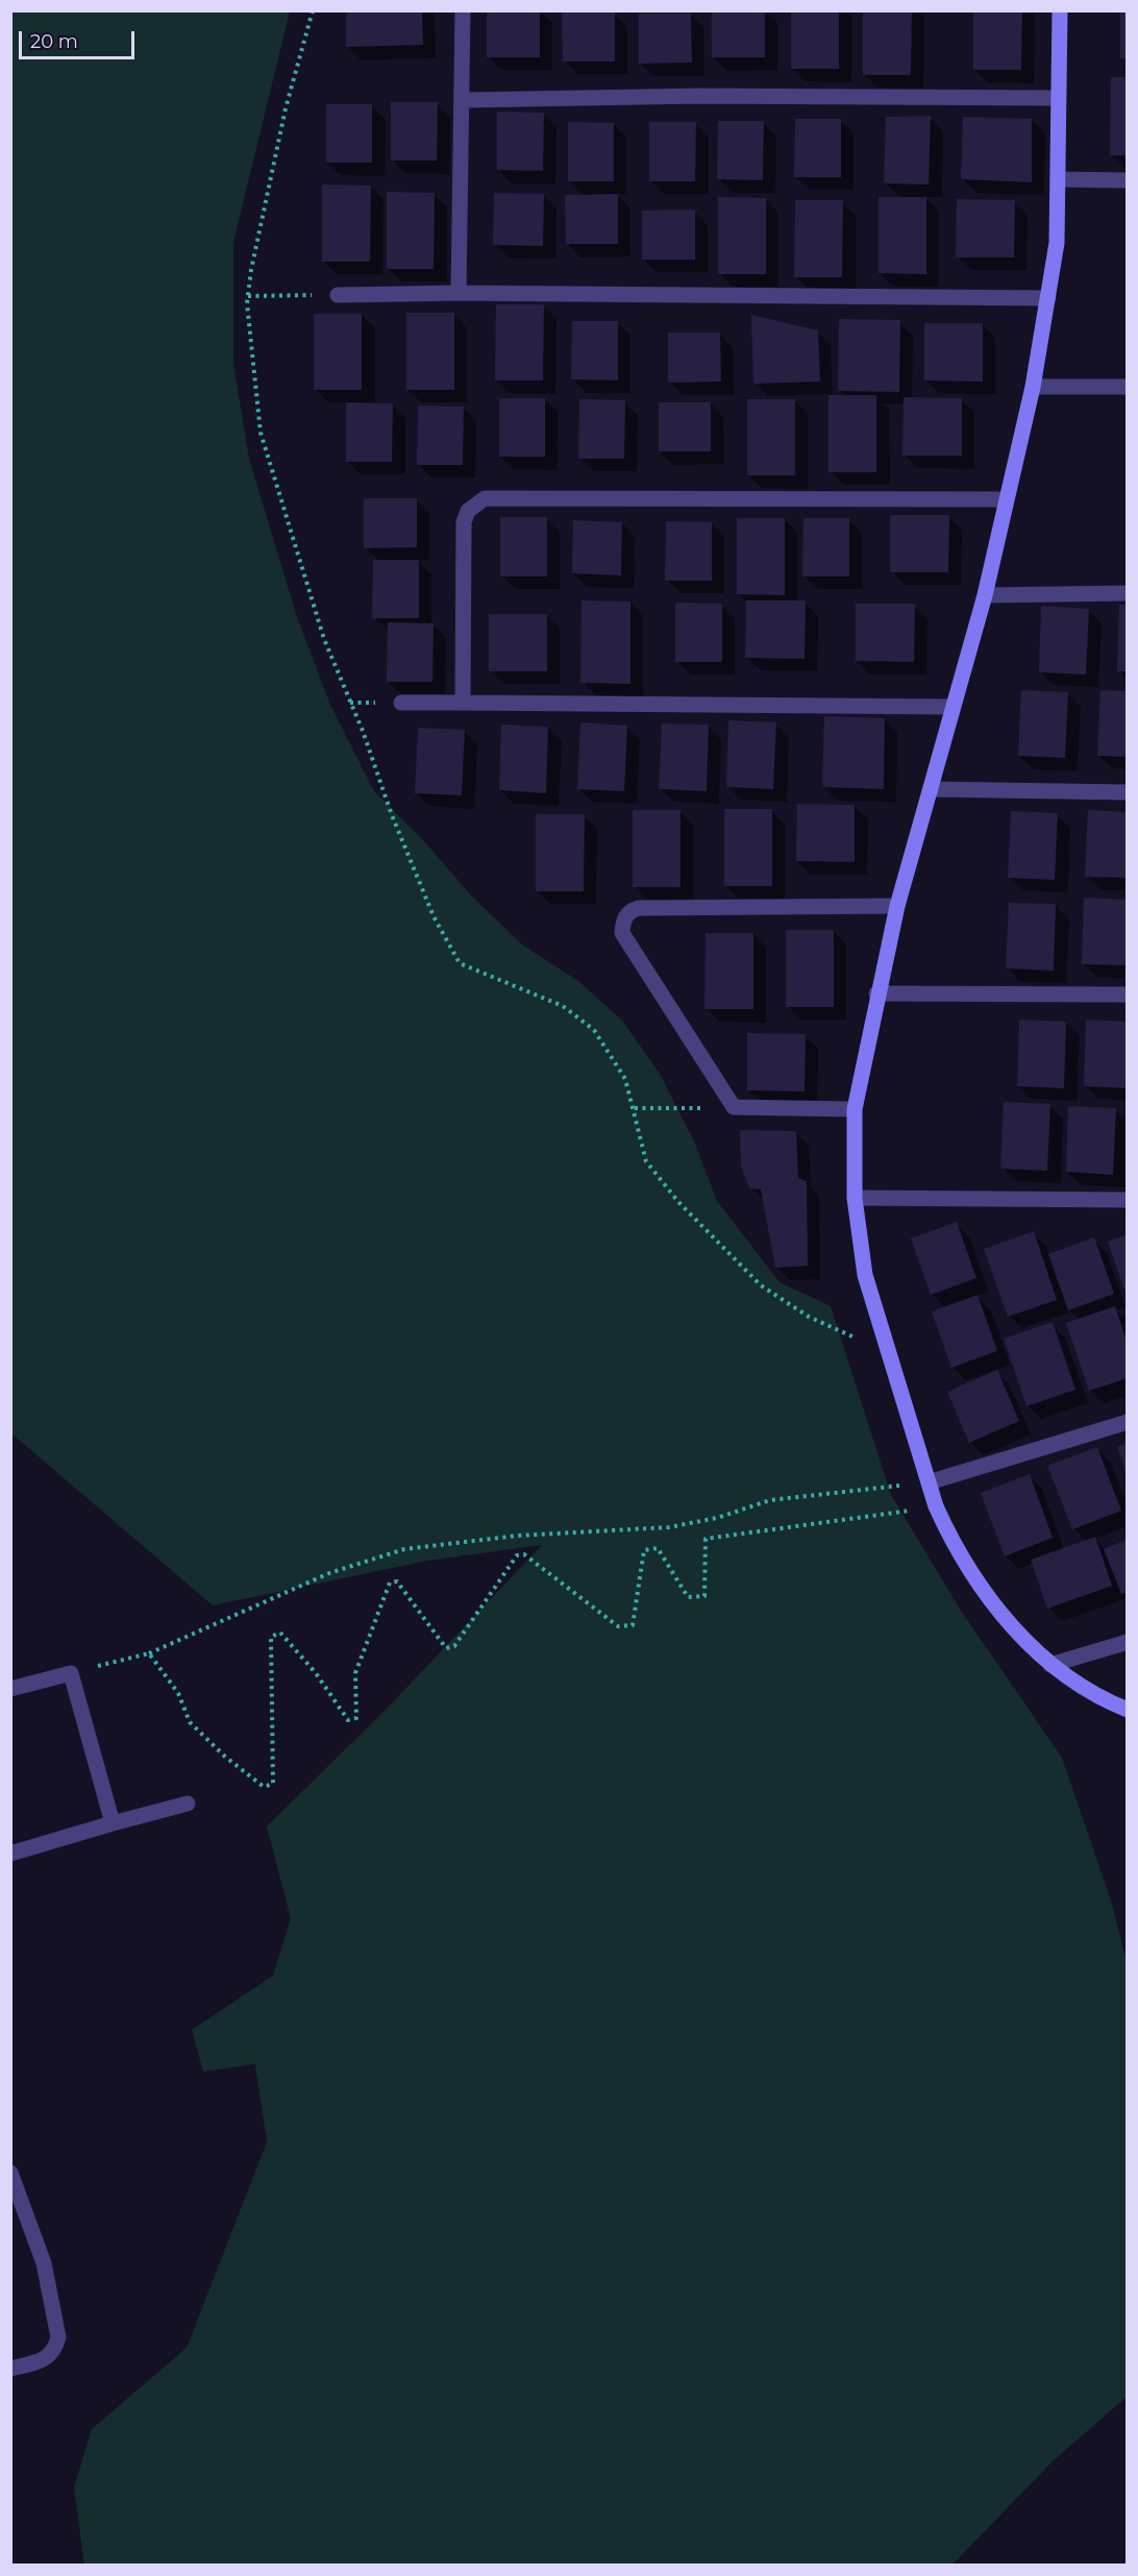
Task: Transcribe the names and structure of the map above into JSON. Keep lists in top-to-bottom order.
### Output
{
  "scale_bar": "20 m"
}
